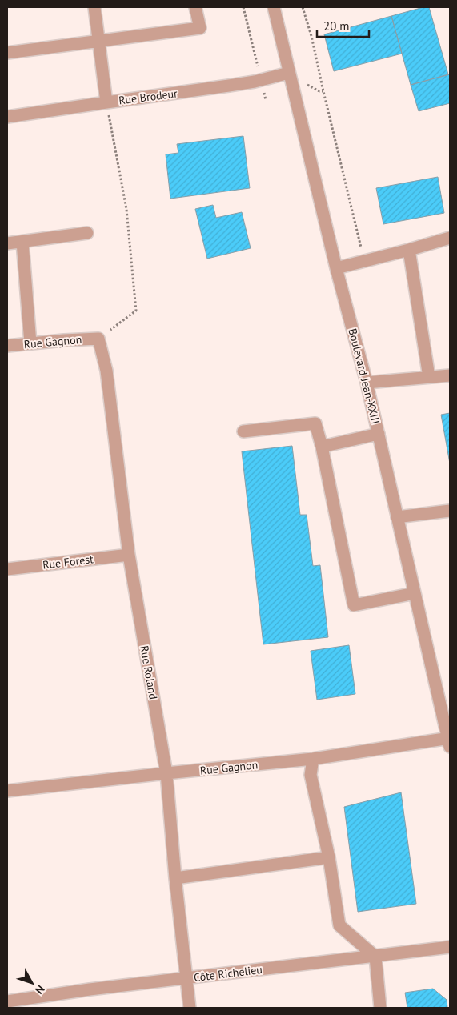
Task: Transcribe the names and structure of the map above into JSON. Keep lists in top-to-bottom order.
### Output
{
  "streets": {
    "street": [
      "Rue Brodeur",
      "Rue Gagnon",
      "Boulevard Jean-XXIII",
      "Rue Forest",
      "Rue Roland",
      "Côte Richelieu"
    ]
  },
  "crossings": [
    ["Rue Brodeur", "Boulevard Jean-XXIII"],
    ["Rue Gagnon", "Boulevard Jean-XXIII"],
    ["Rue Gagnon", "Rue Roland"],
    ["Rue Forest", "Rue Roland"],
    ["Rue Roland", "Côte Richelieu"]
  ],
  "scale_bar": "20 m",
  "north": "bottom right"
}
